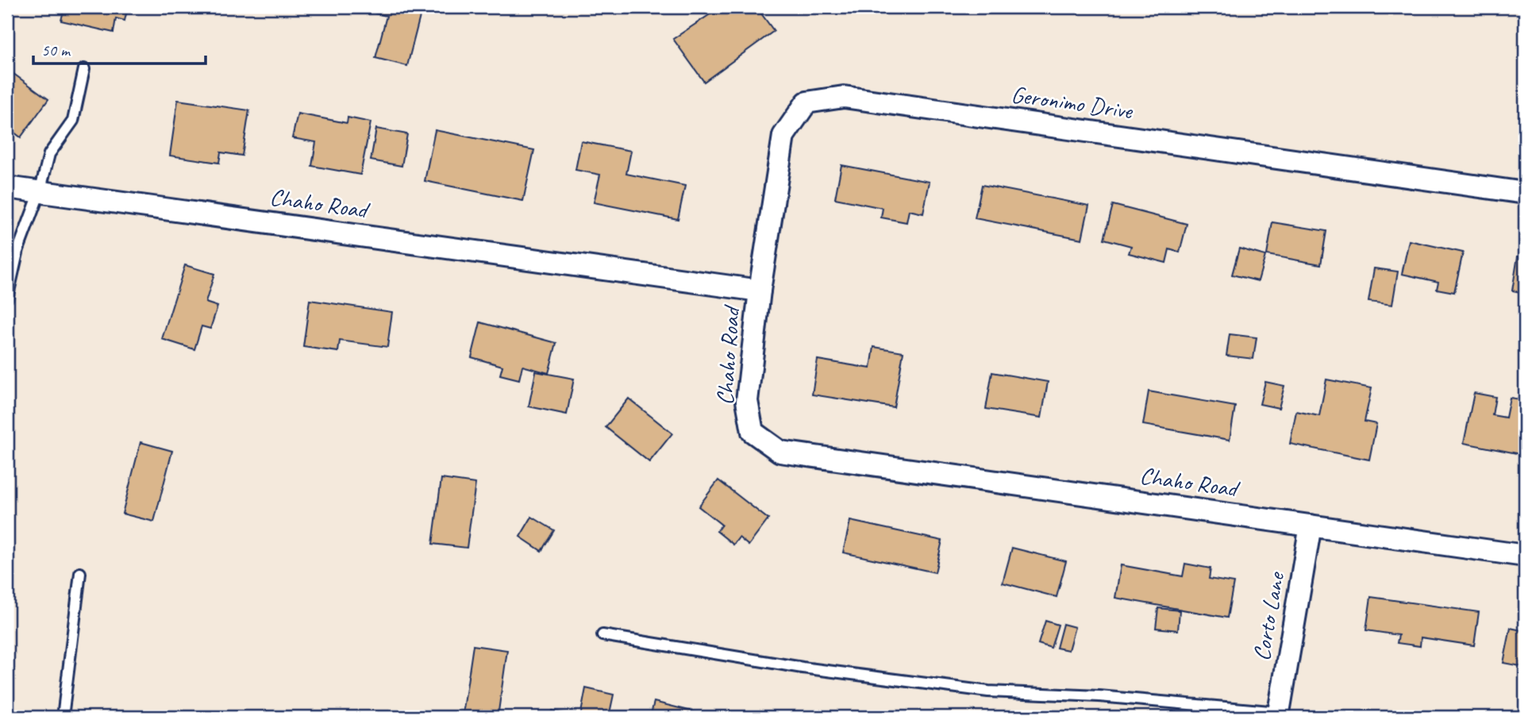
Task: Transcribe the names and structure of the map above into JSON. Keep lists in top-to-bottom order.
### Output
{
  "streets": {
    "street": ["Geronimo Drive", "Chaho Road", "Corto Lane"]
  },
  "crossings": [
    ["Geronimo Drive", "Chaho Road"],
    ["Chaho Road", "Corto Lane"]
  ],
  "scale_bar": "50 m"
}
